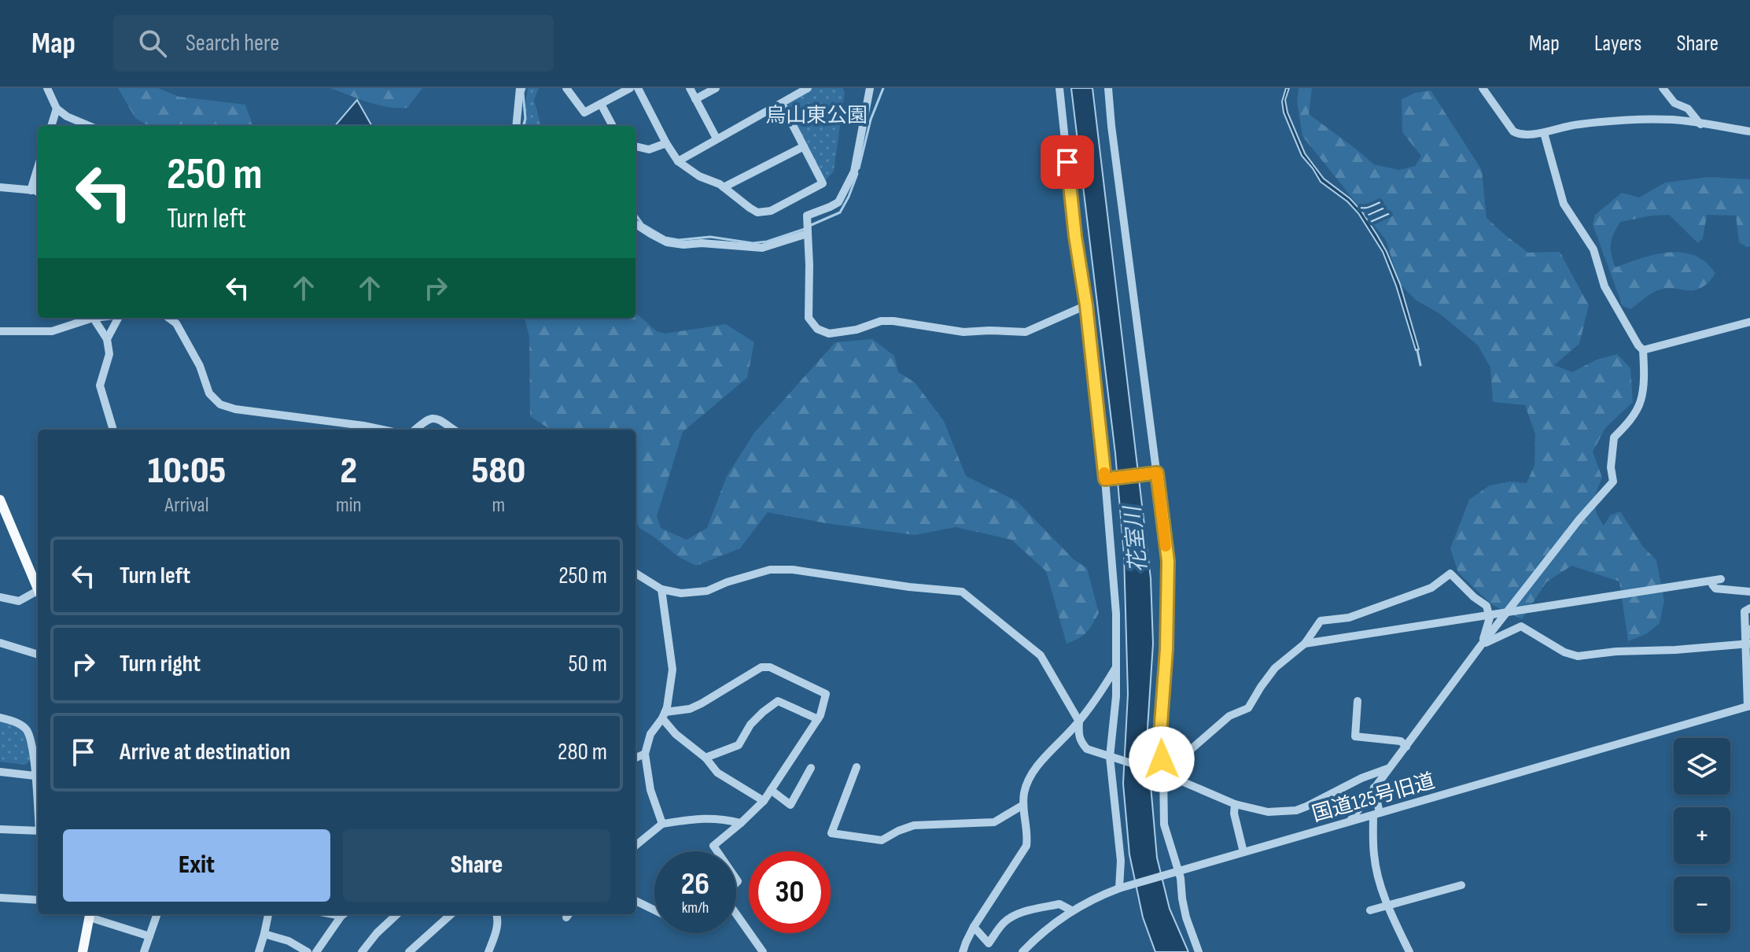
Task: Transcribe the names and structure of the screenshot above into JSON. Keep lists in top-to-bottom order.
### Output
{
  "streets": {
    "street": ["国道125号旧道"]
  },
  "water": ["川", "花室川"],
  "parks": ["烏山東公園"],
  "page": {
    "header": "Map",
    "search": "Search here",
    "nav": ["Map", "Layers", "Share"],
    "turn": ["250 m", "Turn left"],
    "eta": [
      "10:05",
      "Arrival",
      "2",
      "min",
      "580",
      "m"
    ],
    "list": [
      {
        "name": "Turn left",
        "value": "250 m"
      },
      {
        "name": "Turn right",
        "value": "50 m"
      },
      {
        "name": "Arrive at destination",
        "value": "280 m"
      }
    ],
    "map_buttons": ["+", "−"],
    "buttons": ["Exit", "Share"],
    "speed": "26 km/h",
    "limit": "30"
  }
}
